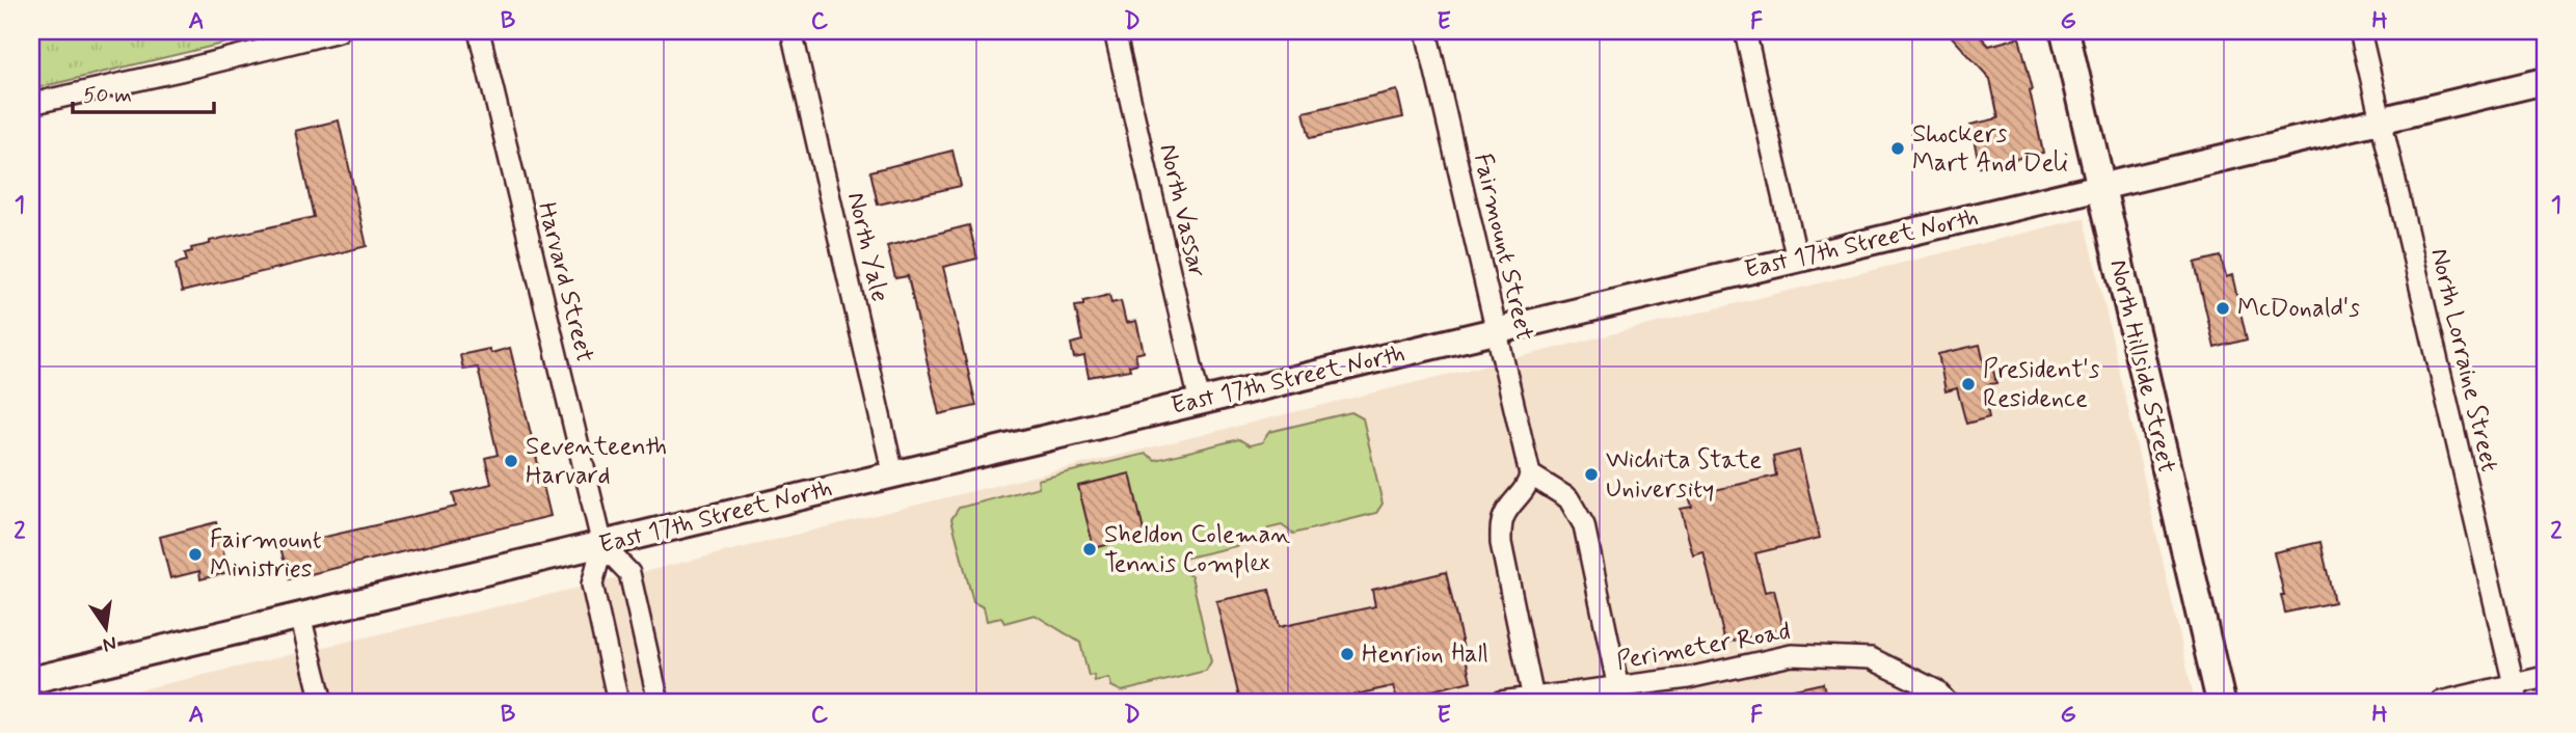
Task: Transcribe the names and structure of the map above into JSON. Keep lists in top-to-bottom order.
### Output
{
  "streets": {
    "main road": ["North Hillside Street"],
    "street": [
      "North Vassar",
      "East 17th Street North",
      "North Yale",
      "Fairmount Street",
      "Harvard Street",
      "North Lorraine Street",
      "Perimeter Road"
    ]
  },
  "crossings": [
    ["North Vassar", "East 17th Street North"],
    ["East 17th Street North", "North Yale"],
    ["East 17th Street North", "Fairmount Street"],
    ["East 17th Street North", "Harvard Street"],
    ["East 17th Street North", "North Lorraine Street"],
    ["East 17th Street North", "North Hillside Street"]
  ],
  "places": [
    "Shockers Mart And Deli",
    "McDonald's",
    "President's Residence",
    "Seventeenth Harvard",
    "Wichita State University",
    "Sheldon Coleman Tennis Complex",
    "Fairmount Ministries",
    "Henrion Hall"
  ],
  "scale_bar": "50 m",
  "north": "bottom",
  "grid": {
    "columns": [
      "A",
      "B",
      "C",
      "D",
      "E",
      "F",
      "G",
      "H"
    ],
    "rows": ["1", "2"]
  }
}
